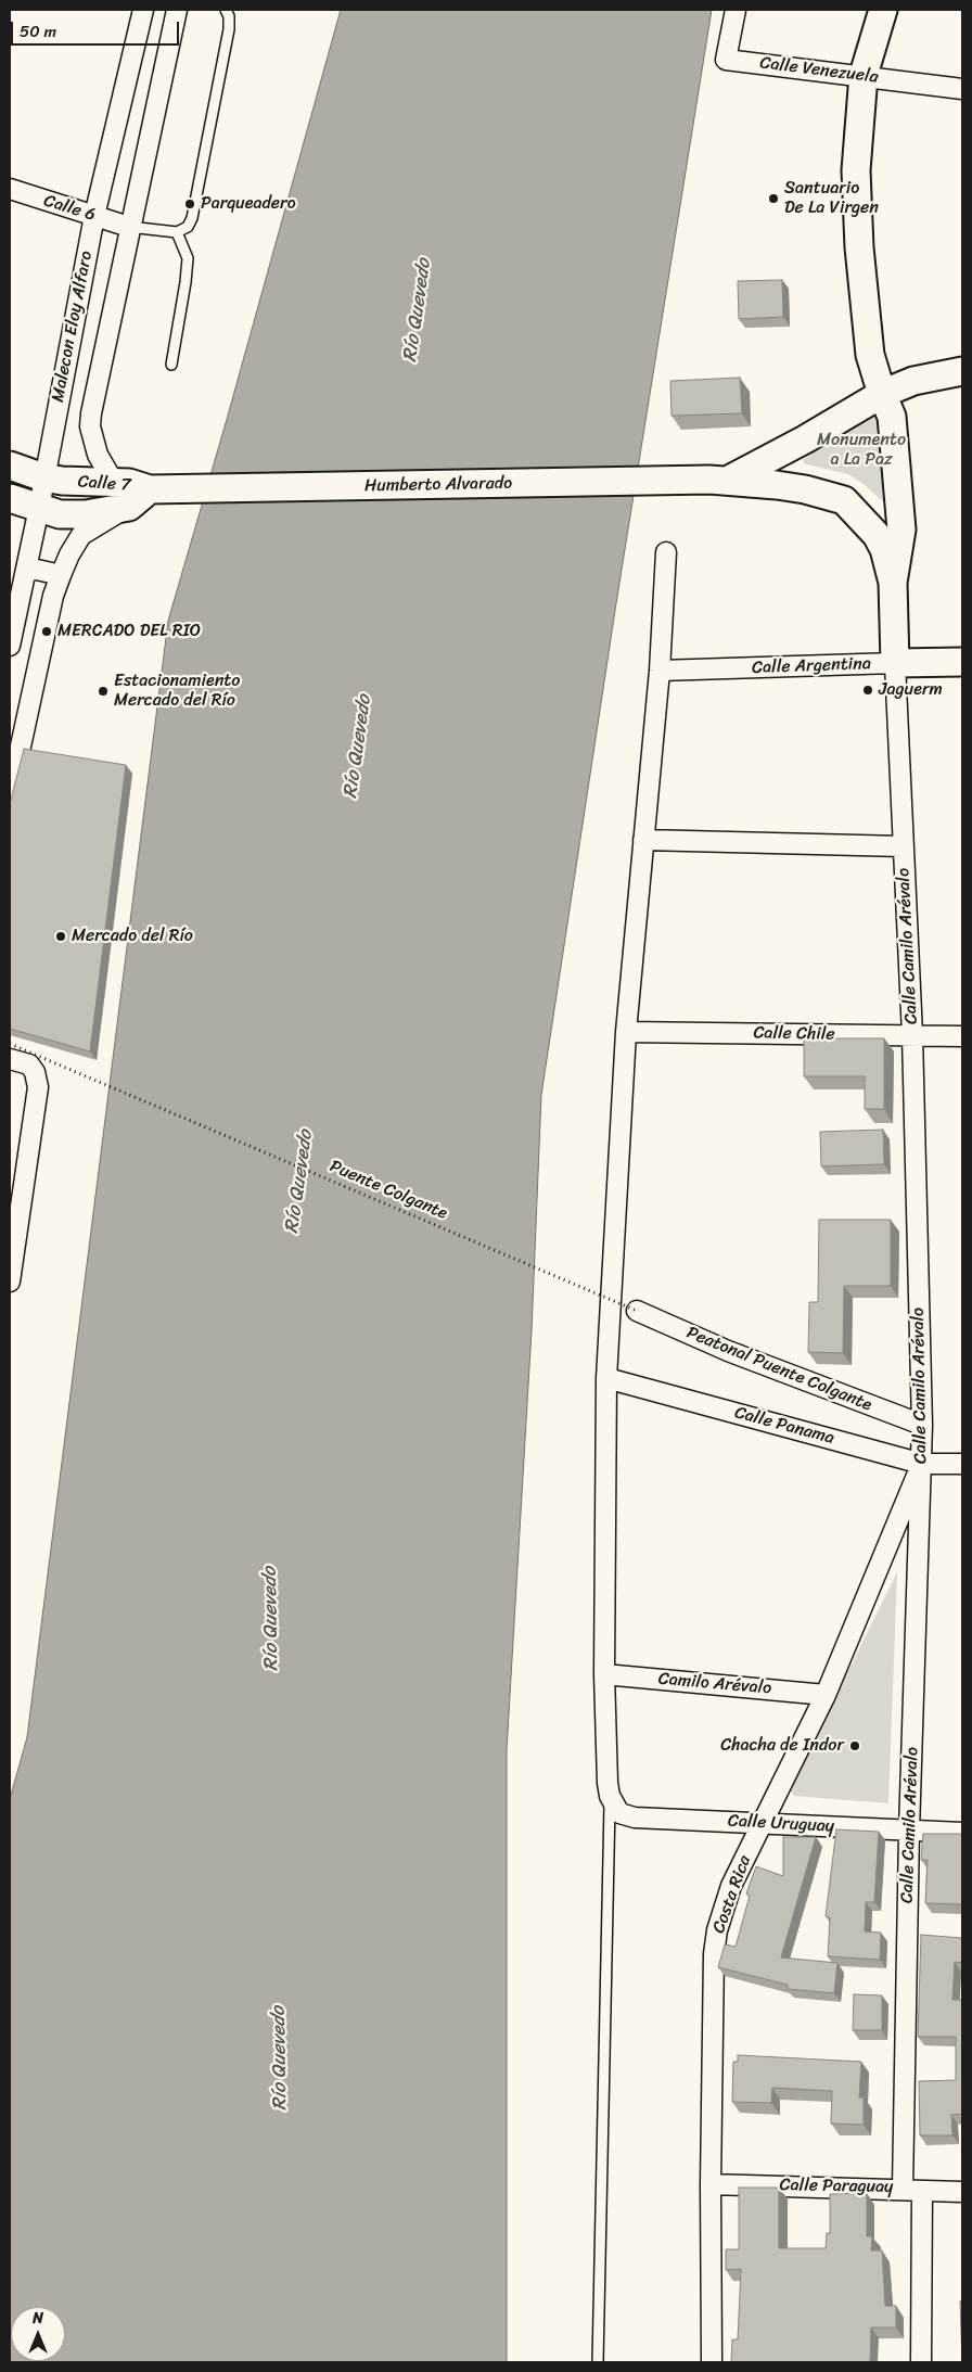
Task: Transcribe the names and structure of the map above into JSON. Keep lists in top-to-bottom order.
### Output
{
  "streets": {
    "main road": [
      "Calle 7",
      "Humberto Alvarado",
      "Calle Argentina",
      "Calle Camilo Arévalo"
    ],
    "street": [
      "Calle Venezuela",
      "Calle 6",
      "Malecon Eloy Alfaro",
      "Calle Chile",
      "Peatonal Puente Colgante",
      "Calle Panama",
      "Camilo Arévalo",
      "Calle Uruguay",
      "Costa Rica",
      "Calle Paraguay"
    ],
    "path": ["Puente Colgante"]
  },
  "crossings": [
    ["Calle Venezuela", "Calle Camilo Arévalo"],
    ["Calle 6", "Malecon Eloy Alfaro"],
    ["Malecon Eloy Alfaro", "Calle 7"],
    ["Calle 7", "Humberto Alvarado"],
    ["Humberto Alvarado", "Calle Camilo Arévalo"],
    ["Calle Argentina", "Calle Camilo Arévalo"],
    ["Calle Camilo Arévalo", "Calle Chile"],
    ["Calle Camilo Arévalo", "Peatonal Puente Colgante"],
    ["Calle Camilo Arévalo", "Calle Panama"],
    ["Calle Camilo Arévalo", "Calle Uruguay"],
    ["Calle Camilo Arévalo", "Costa Rica"],
    ["Calle Camilo Arévalo", "Calle Paraguay"],
    ["Puente Colgante", "Peatonal Puente Colgante"],
    ["Calle Panama", "Costa Rica"],
    ["Camilo Arévalo", "Costa Rica"],
    ["Calle Uruguay", "Costa Rica"],
    ["Costa Rica", "Calle Paraguay"]
  ],
  "water": ["Río Quevedo"],
  "parks": ["Monumento a La Paz"],
  "places": [
    "Santuario De La Virgen",
    "Parqueadero",
    "MERCADO DEL RIO",
    "Jaguerm",
    "Estacionamiento Mercado del Río",
    "Mercado del Río",
    "Chacha de Indor"
  ],
  "scale_bar": "50 m",
  "north": "top"
}
